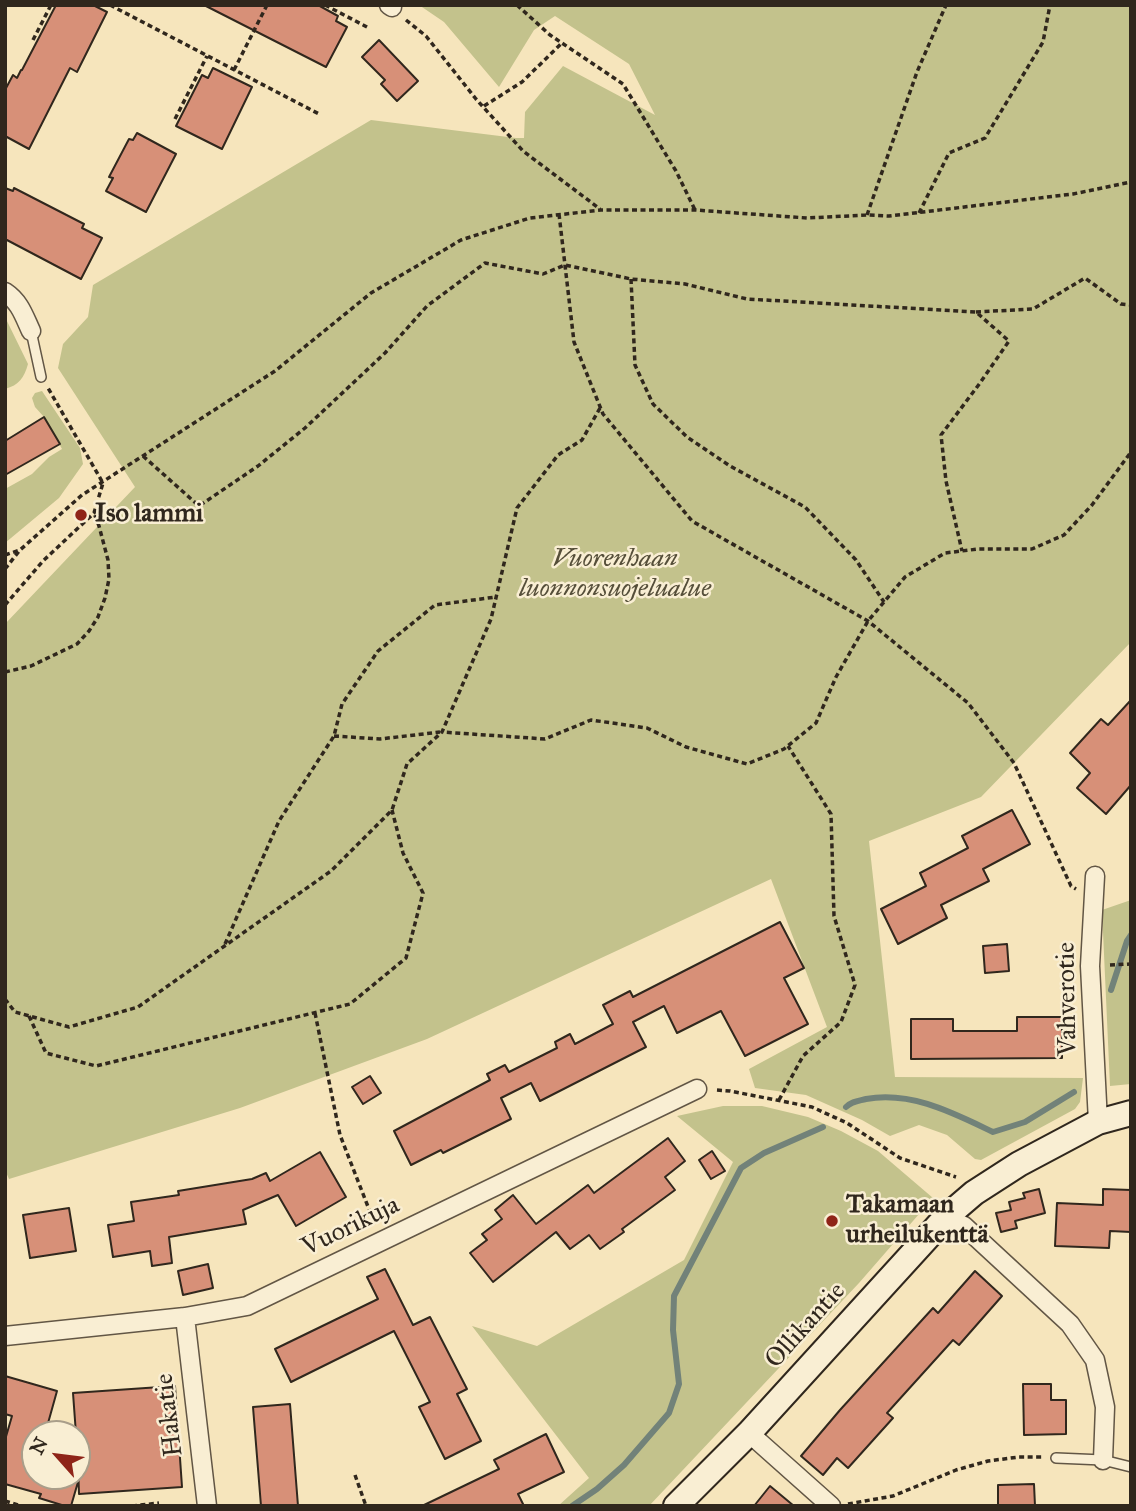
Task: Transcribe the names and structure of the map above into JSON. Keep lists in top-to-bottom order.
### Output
{
  "streets": {
    "street": [
      "Vahverotie",
      "Vuorikuja",
      "Ollikantie",
      "Hakatie"
    ]
  },
  "crossings": [
    ["Vahverotie", "Ollikantie"],
    ["Vuorikuja", "Hakatie"]
  ],
  "parks": ["Vuorenhaan luonnonsuojelualue"],
  "places": ["Iso lammi", "Takamaan urheilukenttä"],
  "north": "top left"
}
